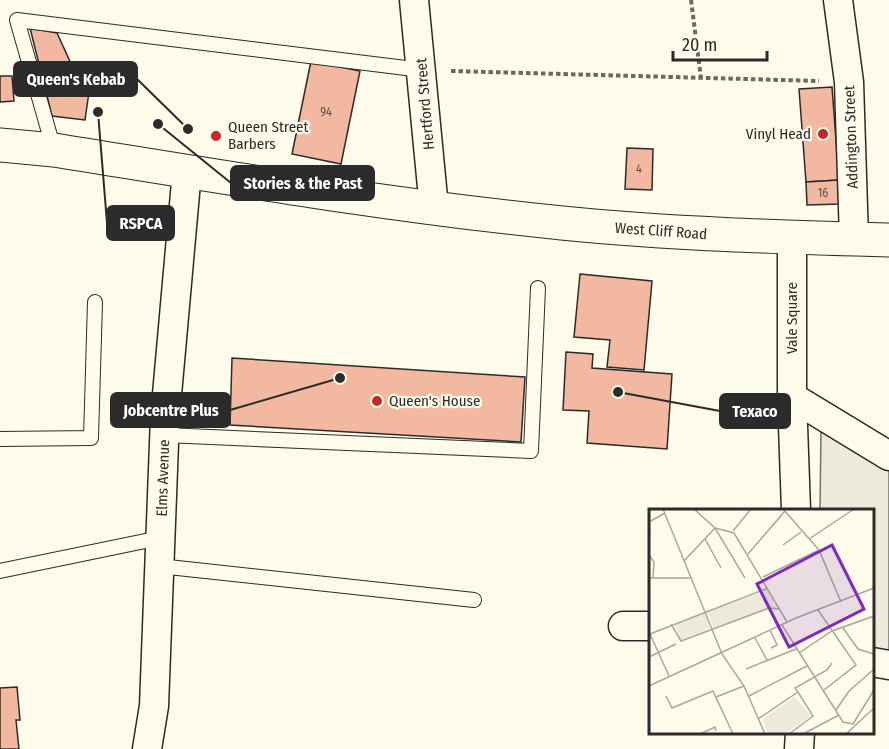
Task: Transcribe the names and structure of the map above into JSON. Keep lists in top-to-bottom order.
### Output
{
  "streets": {
    "street": [
      "Hertford Street",
      "Addington Street",
      "West Cliff Road",
      "Vale Square",
      "Elms Avenue"
    ]
  },
  "crossings": [
    ["Hertford Street", "West Cliff Road"],
    ["Addington Street", "West Cliff Road"],
    ["West Cliff Road", "Vale Square"],
    ["West Cliff Road", "Elms Avenue"]
  ],
  "places": [
    "RSPCA",
    "Stories & the Past",
    "Queen's Kebab",
    "Vinyl Head",
    "Queen Street Barbers",
    "Jobcentre Plus",
    "Texaco",
    "Queen's House"
  ],
  "house_numbers": ["94", "4", "16"],
  "scale_bar": "20 m"
}
